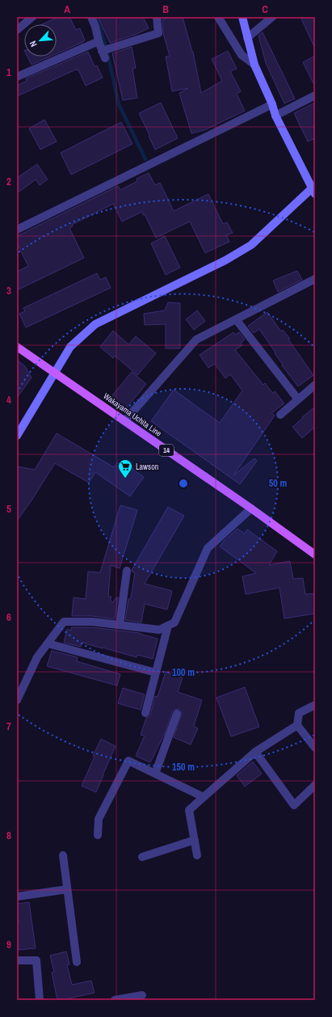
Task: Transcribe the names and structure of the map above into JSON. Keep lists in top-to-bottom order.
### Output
{
  "streets": {
    "main road": ["Wakayama Uchita Line", "14"]
  },
  "places": {
    "supermarket": ["Lawson"]
  },
  "north": "bottom left",
  "grid": {
    "columns": ["A", "B", "C"],
    "rows": [
      "1",
      "2",
      "3",
      "4",
      "5",
      "6",
      "7",
      "8",
      "9"
    ]
  },
  "rings": ["50 m", "100 m", "150 m"]
}
